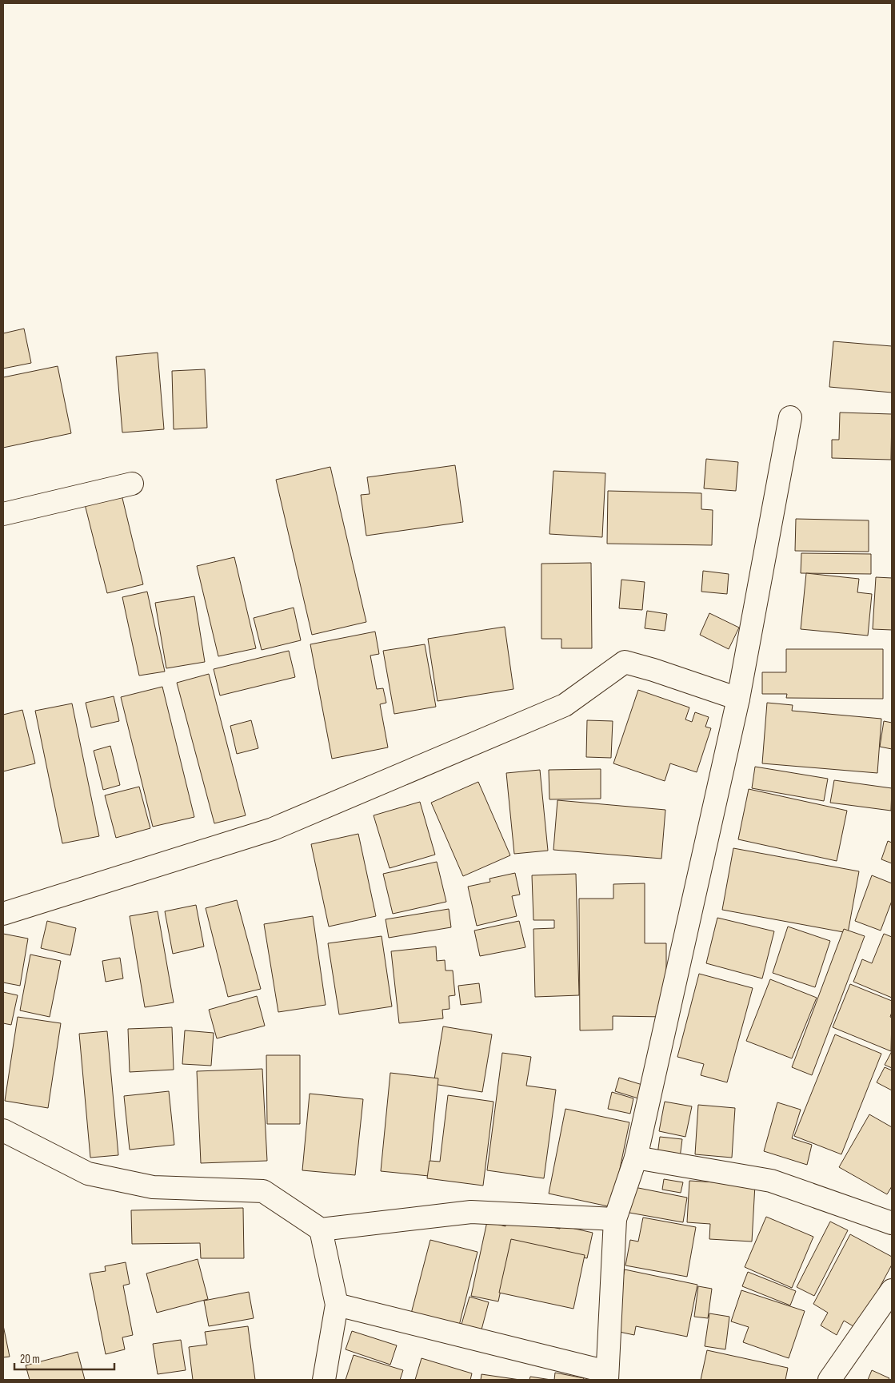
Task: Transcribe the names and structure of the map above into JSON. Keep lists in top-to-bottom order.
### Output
{
  "scale_bar": "20 m"
}
